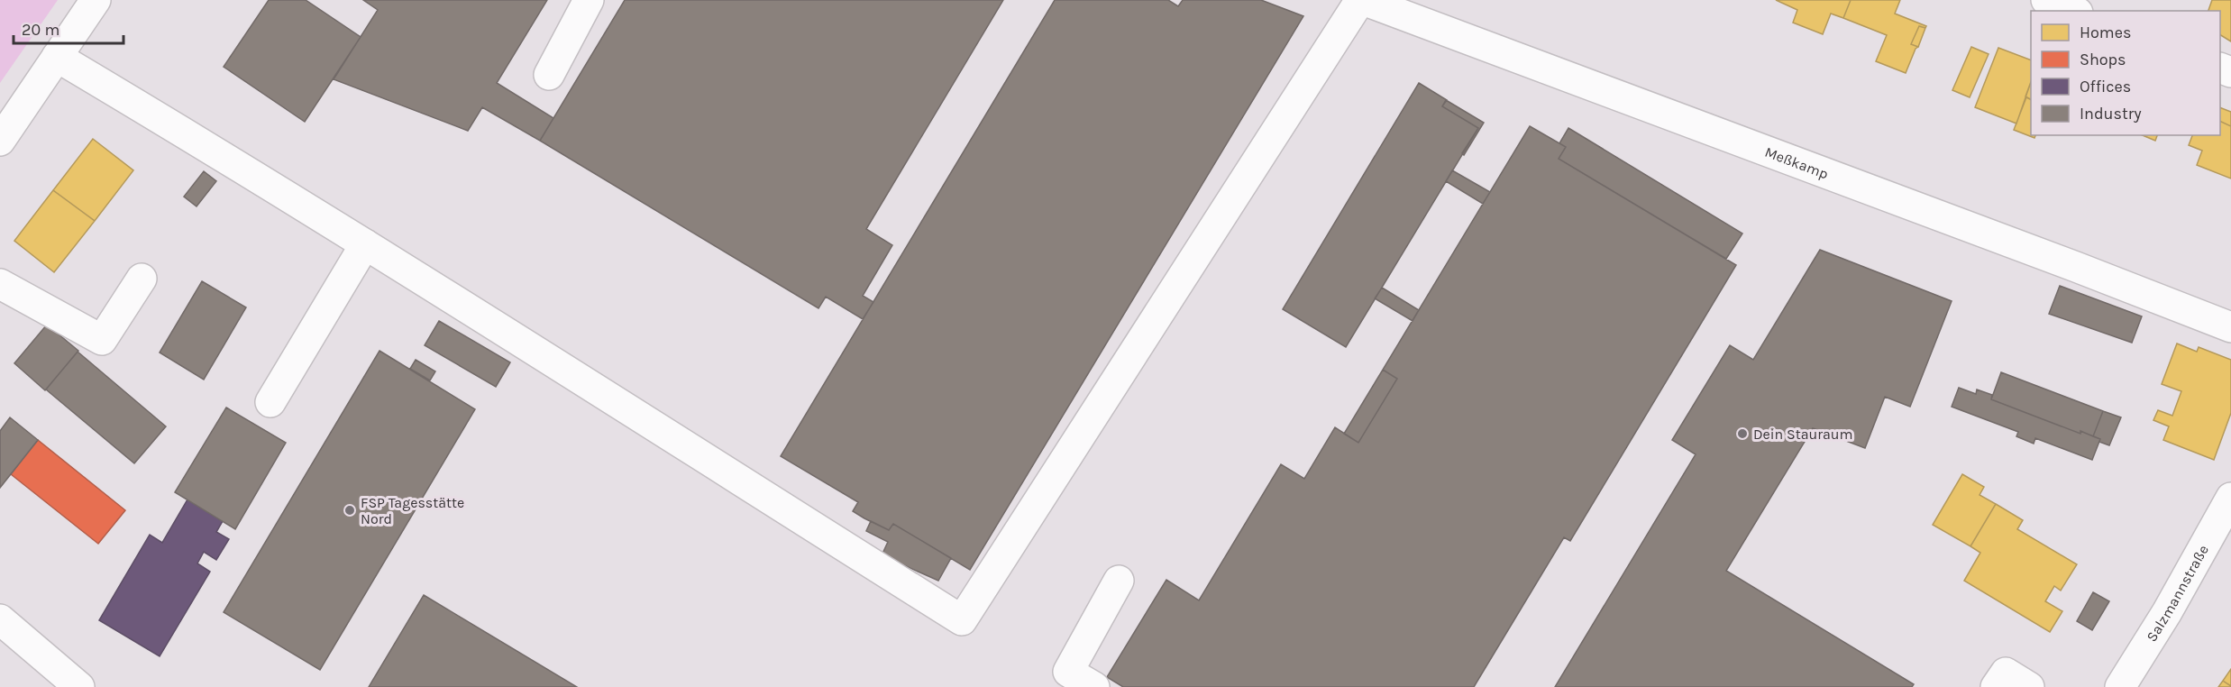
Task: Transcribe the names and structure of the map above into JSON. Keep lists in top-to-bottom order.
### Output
{
  "streets": {
    "street": ["Meßkamp", "Salzmannstraße"]
  },
  "places": ["Dein Stauraum", "FSP Tagesstätte Nord"],
  "legend": [
    "Homes",
    "Shops",
    "Offices",
    "Industry"
  ],
  "scale_bar": "20 m"
}
